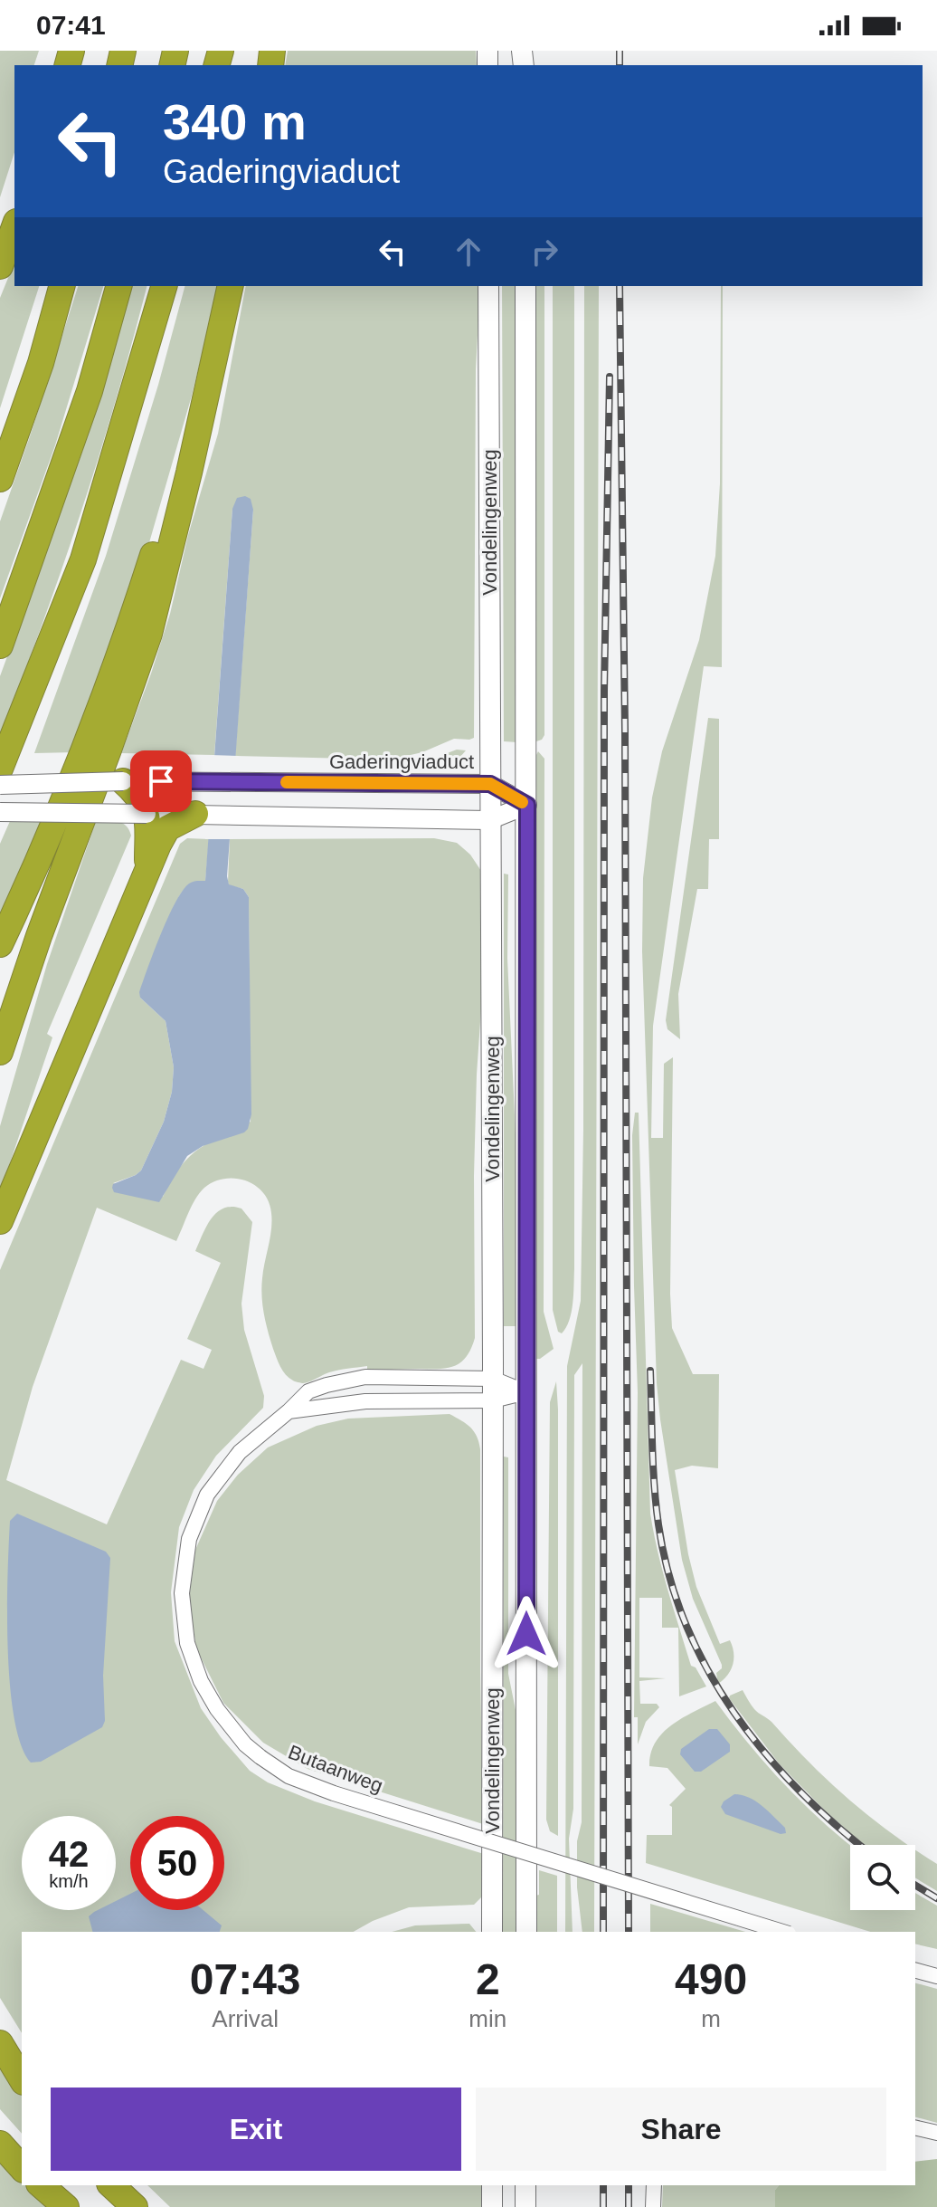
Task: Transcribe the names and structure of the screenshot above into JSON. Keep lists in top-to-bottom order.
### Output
{
  "streets": {
    "main road": ["Vondelingenweg"],
    "street": ["Gaderingviaduct", "Butaanweg"]
  },
  "crossings": [
    ["Vondelingenweg", "Gaderingviaduct"],
    ["Vondelingenweg", "Butaanweg"]
  ],
  "page": {
    "status": "07:41",
    "turn": ["340 m", "Gaderingviaduct"],
    "speed": "42 km/h",
    "limit": "50",
    "eta": [
      "07:43",
      "Arrival",
      "2",
      "min",
      "490",
      "m"
    ],
    "buttons": ["Exit", "Share"]
  }
}
